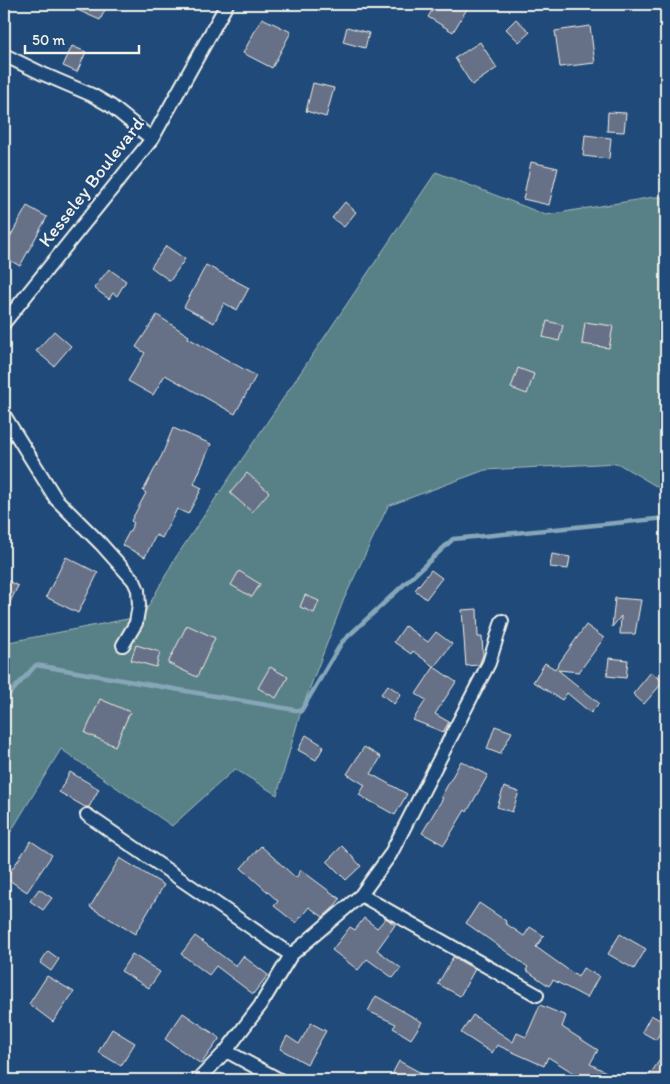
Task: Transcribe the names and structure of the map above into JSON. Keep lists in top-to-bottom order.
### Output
{
  "streets": {
    "street": ["Kesseley Boulevard"]
  },
  "scale_bar": "50 m"
}
